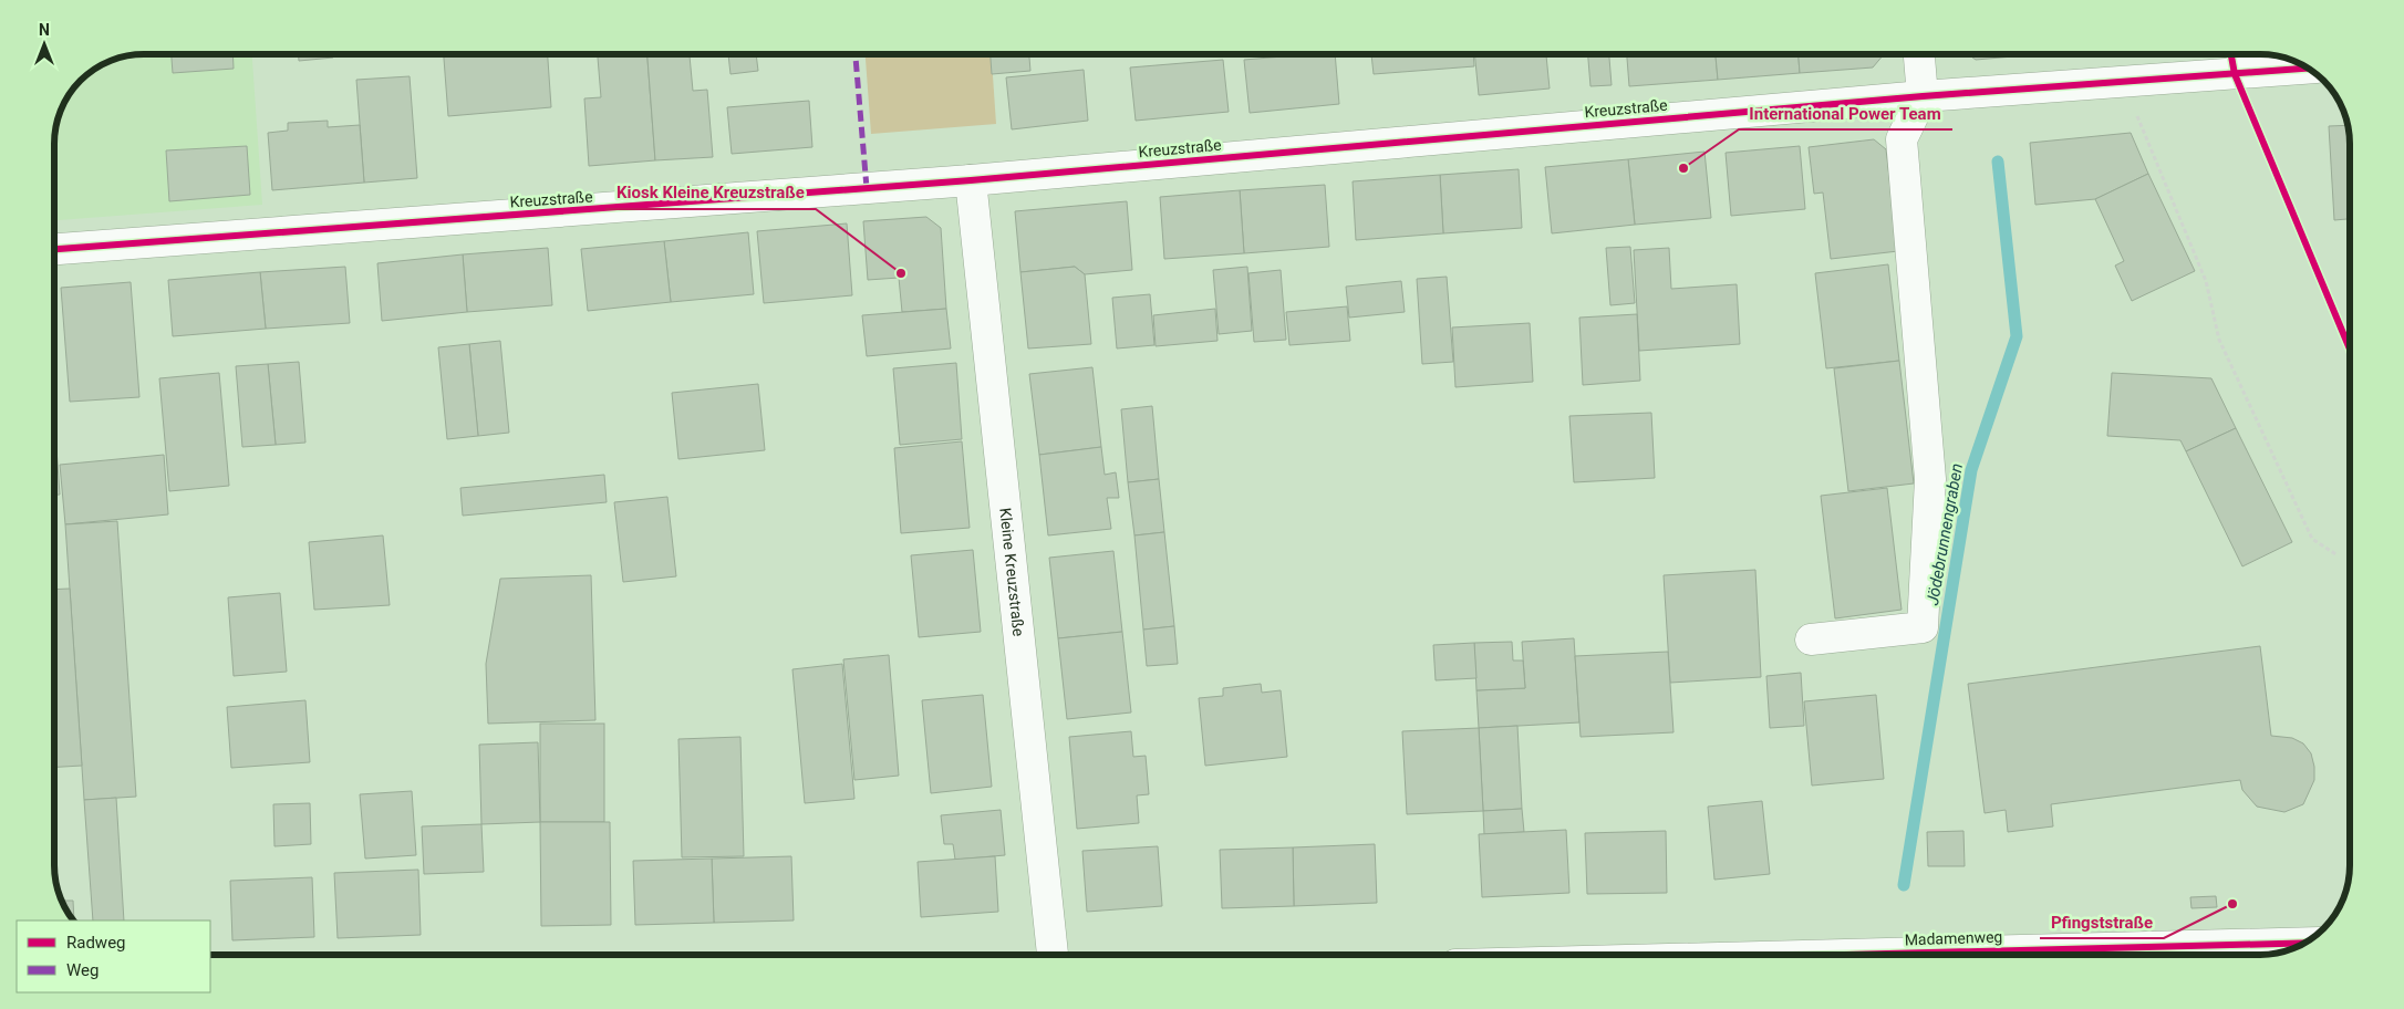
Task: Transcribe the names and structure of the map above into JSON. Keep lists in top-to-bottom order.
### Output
{
  "streets": {
    "street": ["Kreuzstraße", "Kleine Kreuzstraße", "Madamenweg"]
  },
  "crossings": [
    ["Kreuzstraße", "Kleine Kreuzstraße"]
  ],
  "water": ["Jödebrunnengraben"],
  "places": ["International Power Team", "Kiosk Kleine Kreuzstraße", "Pfingststraße"],
  "legend": ["Radweg", "Weg"],
  "north": "top"
}
